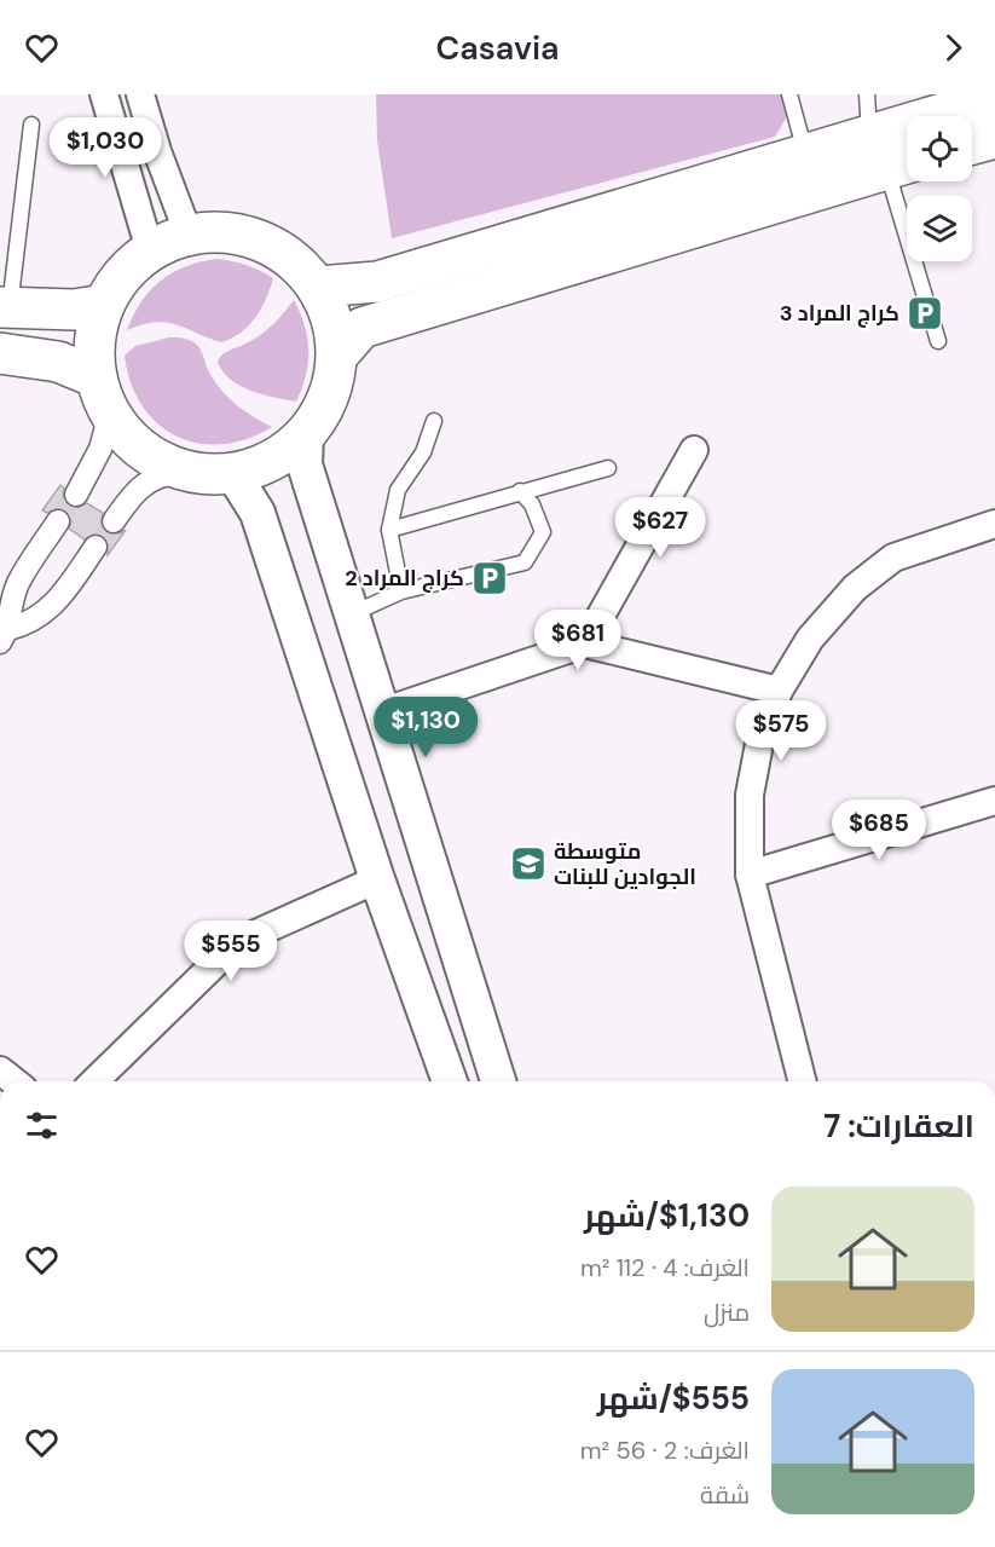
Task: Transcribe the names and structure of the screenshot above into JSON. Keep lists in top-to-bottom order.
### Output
{
  "places": {
    "parking": ["كراج المراد 3", "كراج المراد 2"],
    "school or university": ["متوسطة الجوادين للبنات"]
  },
  "page": {
    "header": "Casavia",
    "price": [
      "$1,030",
      "$627",
      "$681",
      "$1,130",
      "$575",
      "$685",
      "$555"
    ],
    "heading": "العقارات: 7",
    "list": [
      {
        "name": "$1,130/شهر",
        "note": "الغرف: 4 · 112 m² · منزل"
      },
      {
        "name": "$555/شهر",
        "note": "الغرف: 2 · 56 m² · شقة"
      }
    ]
  }
}
